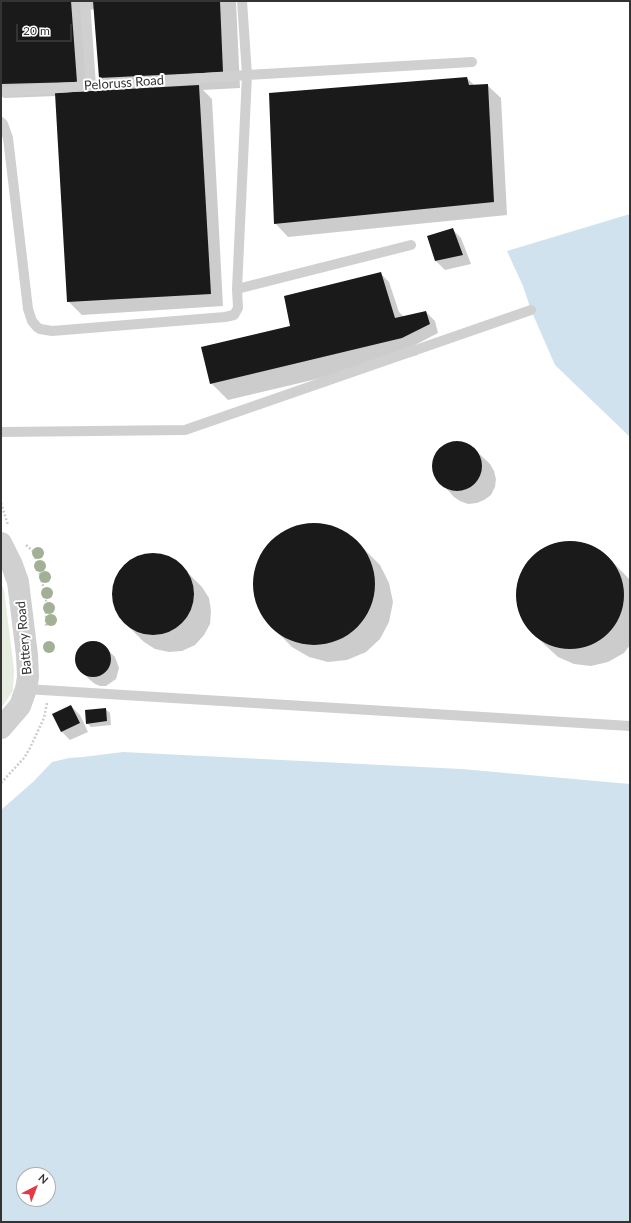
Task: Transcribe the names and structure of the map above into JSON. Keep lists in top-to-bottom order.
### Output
{
  "streets": {
    "street": ["Battery Road"],
    "lane": ["Peloruss Road"]
  },
  "scale_bar": "20 m",
  "north": "top right"
}
